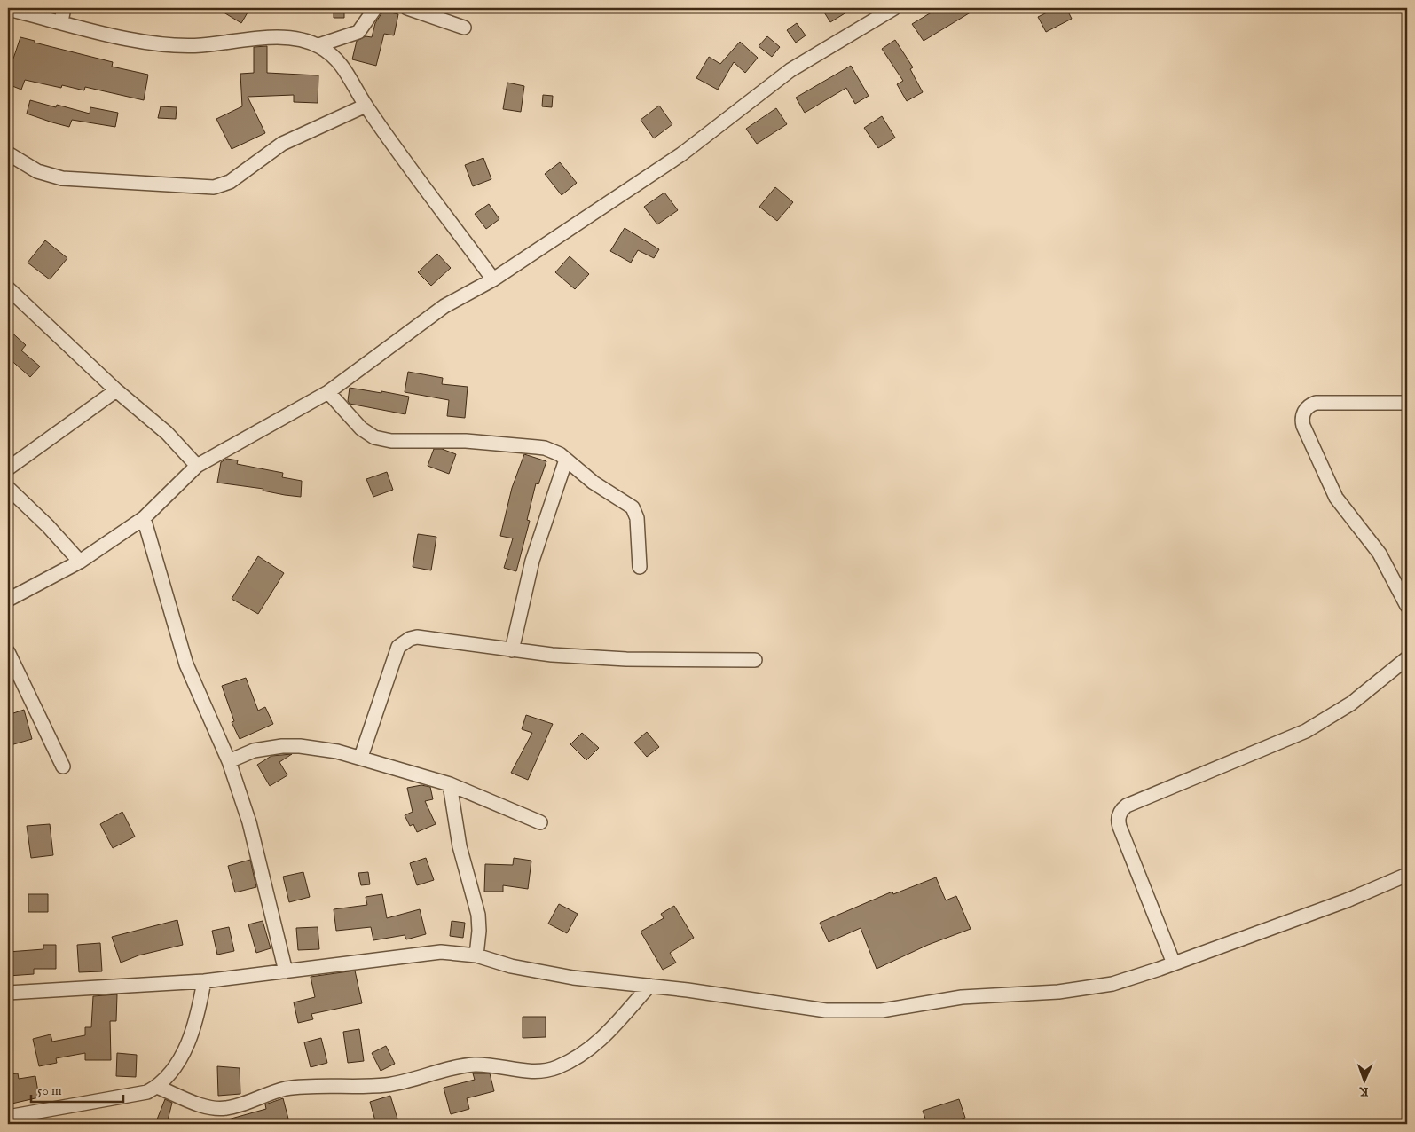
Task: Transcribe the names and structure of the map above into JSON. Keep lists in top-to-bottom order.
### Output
{
  "scale_bar": "50 m",
  "north": "bottom"
}
